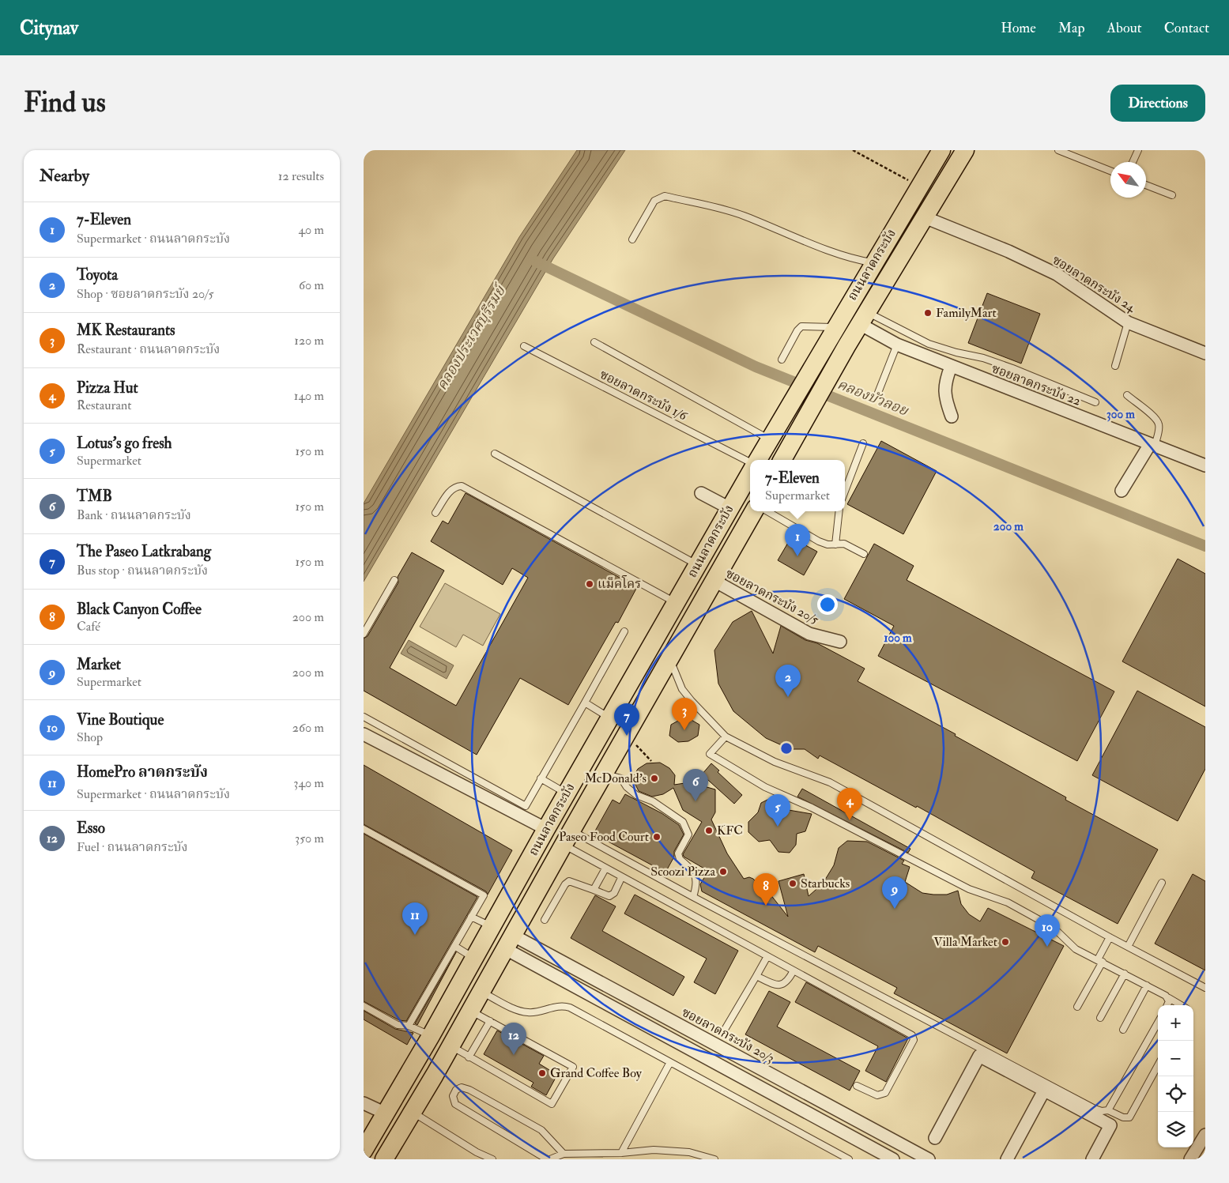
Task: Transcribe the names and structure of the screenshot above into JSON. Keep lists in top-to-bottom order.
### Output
{
  "streets": {
    "main road": ["ถนนลาดกระบัง"],
    "street": [
      "ซอยลาดกระบัง 24",
      "ซอยลาดกระบัง 22",
      "ซอยลาดกระบัง 20/5",
      "ซอยลาดกระบัง 20/3"
    ],
    "lane": ["ซอยลาดกระบัง 1/6"]
  },
  "crossings": [
    ["ถนนลาดกระบัง", "ซอยลาดกระบัง 24"],
    ["ถนนลาดกระบัง", "ซอยลาดกระบัง 22"],
    ["ถนนลาดกระบัง", "ซอยลาดกระบัง 20/5"],
    ["ถนนลาดกระบัง", "ซอยลาดกระบัง 20/3"]
  ],
  "water": ["คลองประเวศบุรีรมย์", "คลองบัวลอย"],
  "places": [
    "FamilyMart",
    "แม็คโคร",
    "McDonald's",
    "KFC",
    "Paseo Food Court",
    "Scoozi Pizza",
    "Starbucks",
    "Villa Market",
    "Grand Coffee Boy"
  ],
  "north": "top left",
  "page": {
    "header": "Citynav",
    "nav": [
      "Home",
      "Map",
      "About",
      "Contact"
    ],
    "buttons": "Directions",
    "title": "Find us",
    "heading": ["Nearby", "12 results"],
    "list": [
      {
        "mark": "1",
        "name": "7-Eleven",
        "note": "Supermarket · ถนนลาดกระบัง",
        "value": "40 m"
      },
      {
        "mark": "2",
        "name": "Toyota",
        "note": "Shop · ซอยลาดกระบัง 20/5",
        "value": "60 m"
      },
      {
        "mark": "3",
        "name": "MK Restaurants",
        "note": "Restaurant · ถนนลาดกระบัง",
        "value": "120 m"
      },
      {
        "mark": "4",
        "name": "Pizza Hut",
        "note": "Restaurant",
        "value": "140 m"
      },
      {
        "mark": "5",
        "name": "Lotus's go fresh",
        "note": "Supermarket",
        "value": "150 m"
      },
      {
        "mark": "6",
        "name": "TMB",
        "note": "Bank · ถนนลาดกระบัง",
        "value": "150 m"
      },
      {
        "mark": "7",
        "name": "The Paseo Latkrabang",
        "note": "Bus stop · ถนนลาดกระบัง",
        "value": "150 m"
      },
      {
        "mark": "8",
        "name": "Black Canyon Coffee",
        "note": "Café",
        "value": "200 m"
      },
      {
        "mark": "9",
        "name": "Market",
        "note": "Supermarket",
        "value": "200 m"
      },
      {
        "mark": "10",
        "name": "Vine Boutique",
        "note": "Shop",
        "value": "260 m"
      },
      {
        "mark": "11",
        "name": "HomePro ลาดกระบัง",
        "note": "Supermarket · ถนนลาดกระบัง",
        "value": "340 m"
      },
      {
        "mark": "12",
        "name": "Esso",
        "note": "Fuel · ถนนลาดกระบัง",
        "value": "350 m"
      }
    ],
    "popup": ["7-Eleven", "Supermarket"],
    "pins": [
      "1",
      "2",
      "3",
      "7",
      "6",
      "4",
      "5",
      "8",
      "9",
      "11",
      "10",
      "12"
    ],
    "map_buttons": ["+", "−"]
  },
  "rings": ["300 m", "200 m", "100 m"]
}
